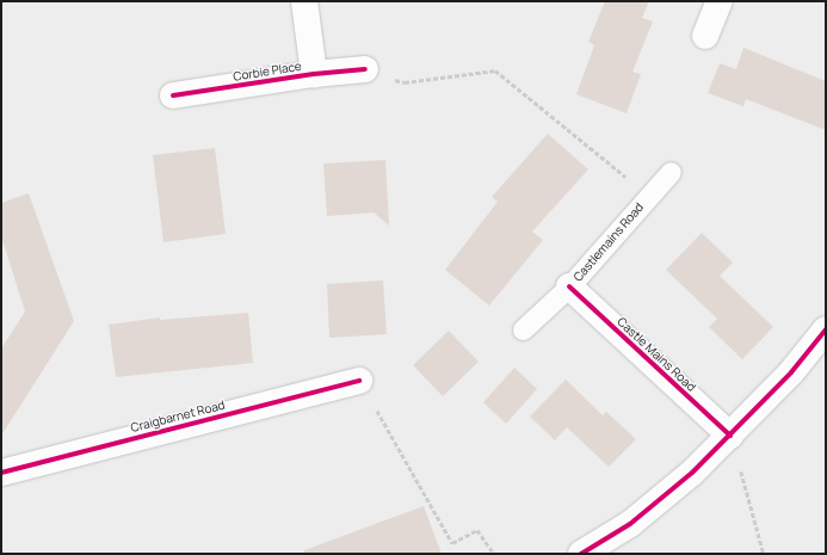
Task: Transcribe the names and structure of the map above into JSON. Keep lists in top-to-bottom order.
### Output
{
  "streets": {
    "street": ["Corbie Place", "Castle Mains Road", "Craigbarnet Road"],
    "lane": ["Castlemains Road"]
  },
  "crossings": [
    ["Castlemains Road", "Castle Mains Road"]
  ]
}
